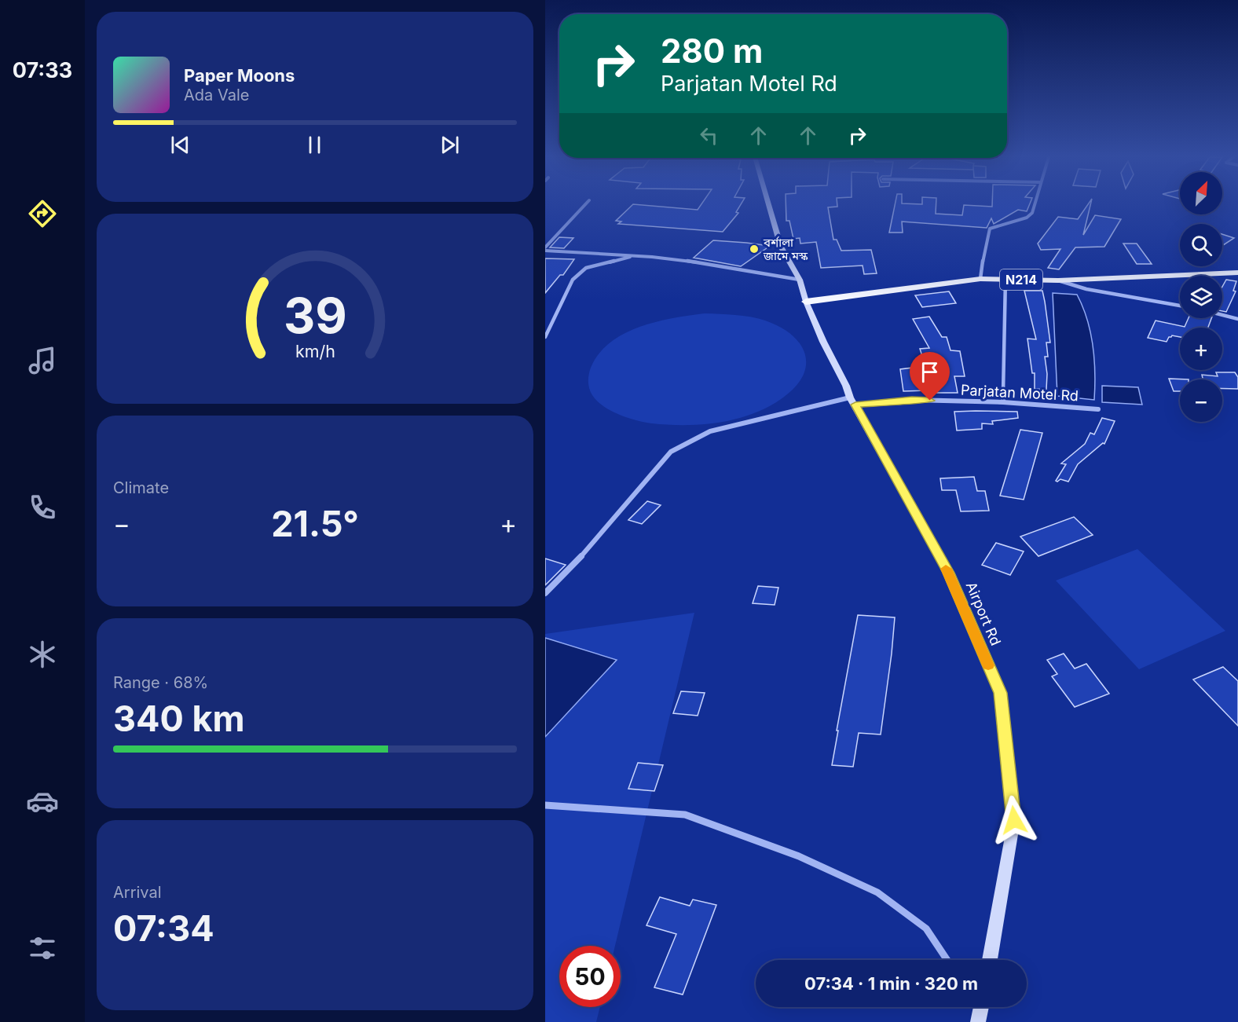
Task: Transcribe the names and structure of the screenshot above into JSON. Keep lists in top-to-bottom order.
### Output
{
  "streets": {
    "highway": ["N214"],
    "main road": ["Airport Rd"],
    "street": ["Parjatan Motel Rd"]
  },
  "crossings": [
    ["N214", "Airport Rd"],
    ["Parjatan Motel Rd", "Airport Rd"]
  ],
  "places": ["বর্শালা জামে মস্ক"],
  "north": "top right",
  "page": {
    "tabs": "07:33",
    "turn": ["280 m", "Parjatan Motel Rd"],
    "song": ["Paper Moons", "Ada Vale"],
    "map_buttons": ["+", "−"],
    "tile": [
      "Climate",
      ["Range · 68%", "340 km"],
      ["Arrival", "07:34"]
    ],
    "heat": ["−", "21.5°", "+"],
    "limit": "50",
    "trip": "07:34 · 1 min · 320 m",
    "gauge": ["39", "km/h"]
  }
}
